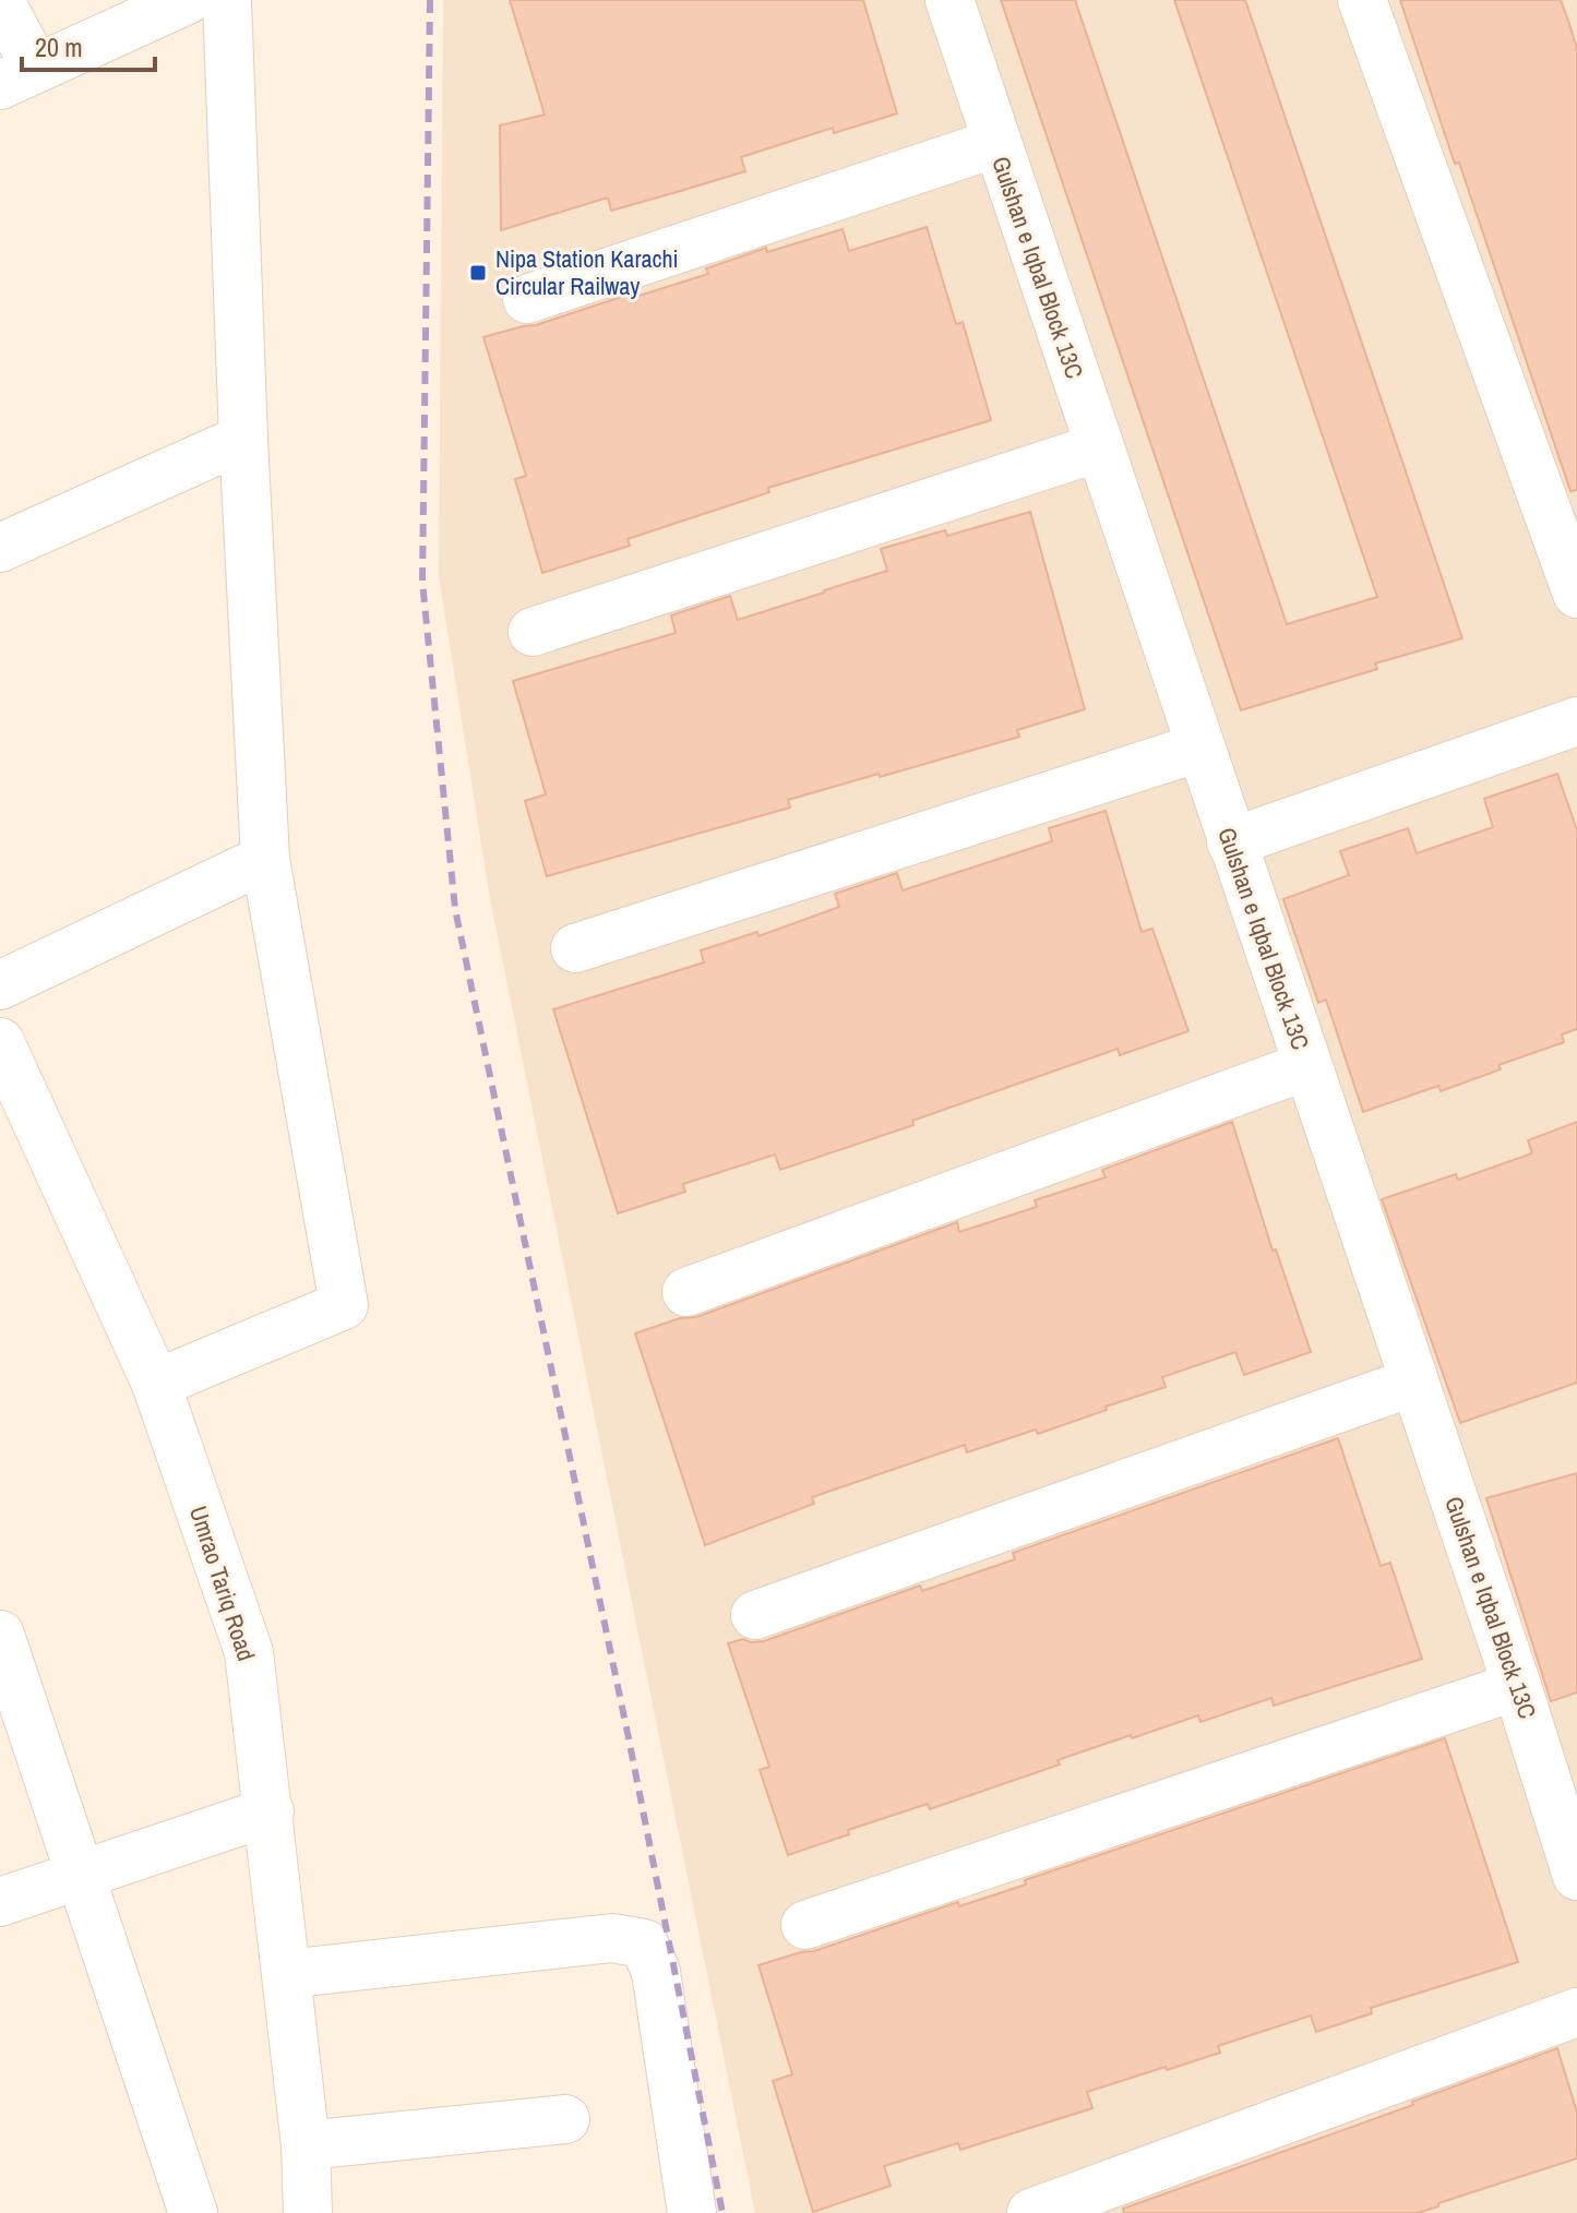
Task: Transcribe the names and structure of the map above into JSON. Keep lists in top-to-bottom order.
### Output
{
  "streets": {
    "street": ["Gulshan e Iqbal Block 13C", "Umrao Tariq Road"]
  },
  "places": {
    "transit": ["Nipa Station Karachi Circular Railway"]
  },
  "scale_bar": "20 m"
}
